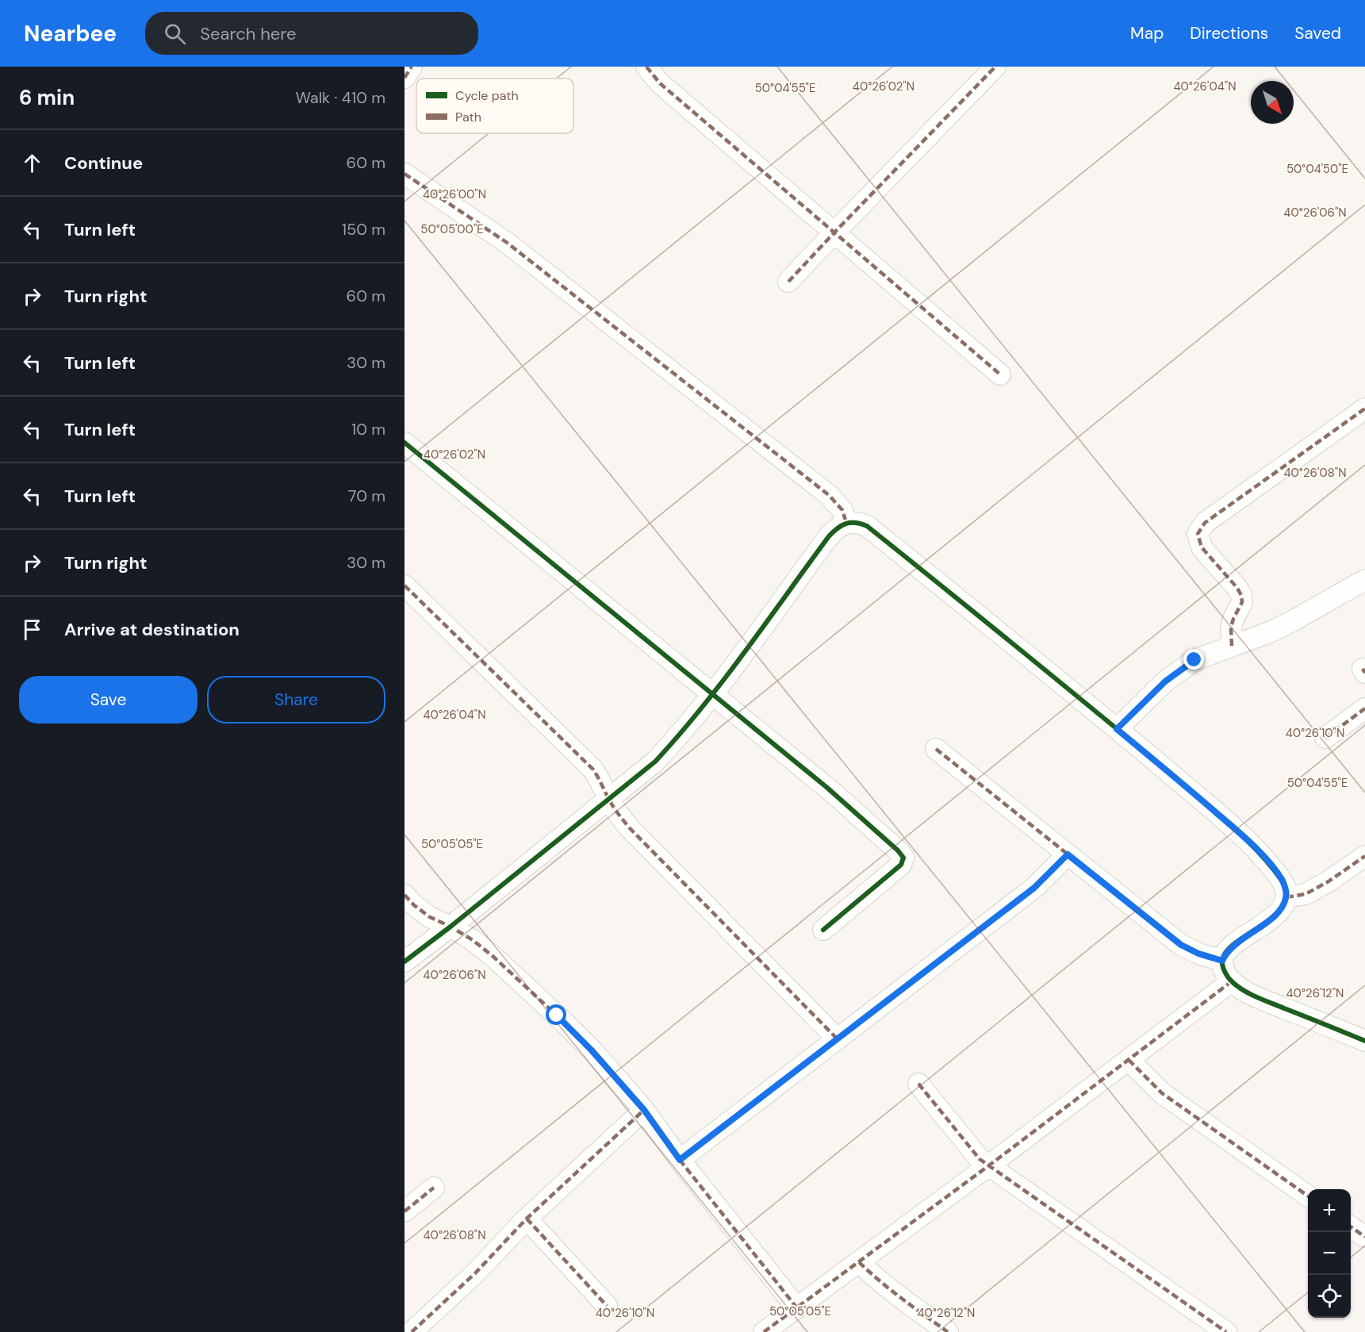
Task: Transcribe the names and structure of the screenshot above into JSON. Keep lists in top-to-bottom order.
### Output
{
  "legend": ["Cycle path", "Path"],
  "north": "bottom right",
  "page": {
    "header": "Nearbee",
    "search": "Search here",
    "nav": ["Map", "Directions", "Saved"],
    "heading": ["6 min", "Walk · 410 m"],
    "list": [
      ["Continue", "60 m"],
      ["Turn left", "150 m"],
      ["Turn right", "60 m"],
      ["Turn left", "30 m"],
      ["Turn left", "10 m"],
      ["Turn left", "70 m"],
      ["Turn right", "30 m"],
      "Arrive at destination"
    ],
    "buttons": ["Save", "Share"],
    "map_buttons": ["+", "−"]
  },
  "coordinates": [
    "40°26'02\"N",
    "40°26'04\"N",
    "50°04'55\"E",
    "50°04'50\"E",
    "40°26'00\"N",
    "40°26'06\"N",
    "50°05'00\"E",
    "40°26'08\"N",
    "40°26'10\"N",
    "50°05'05\"E",
    "40°26'12\"N"
  ]
}
